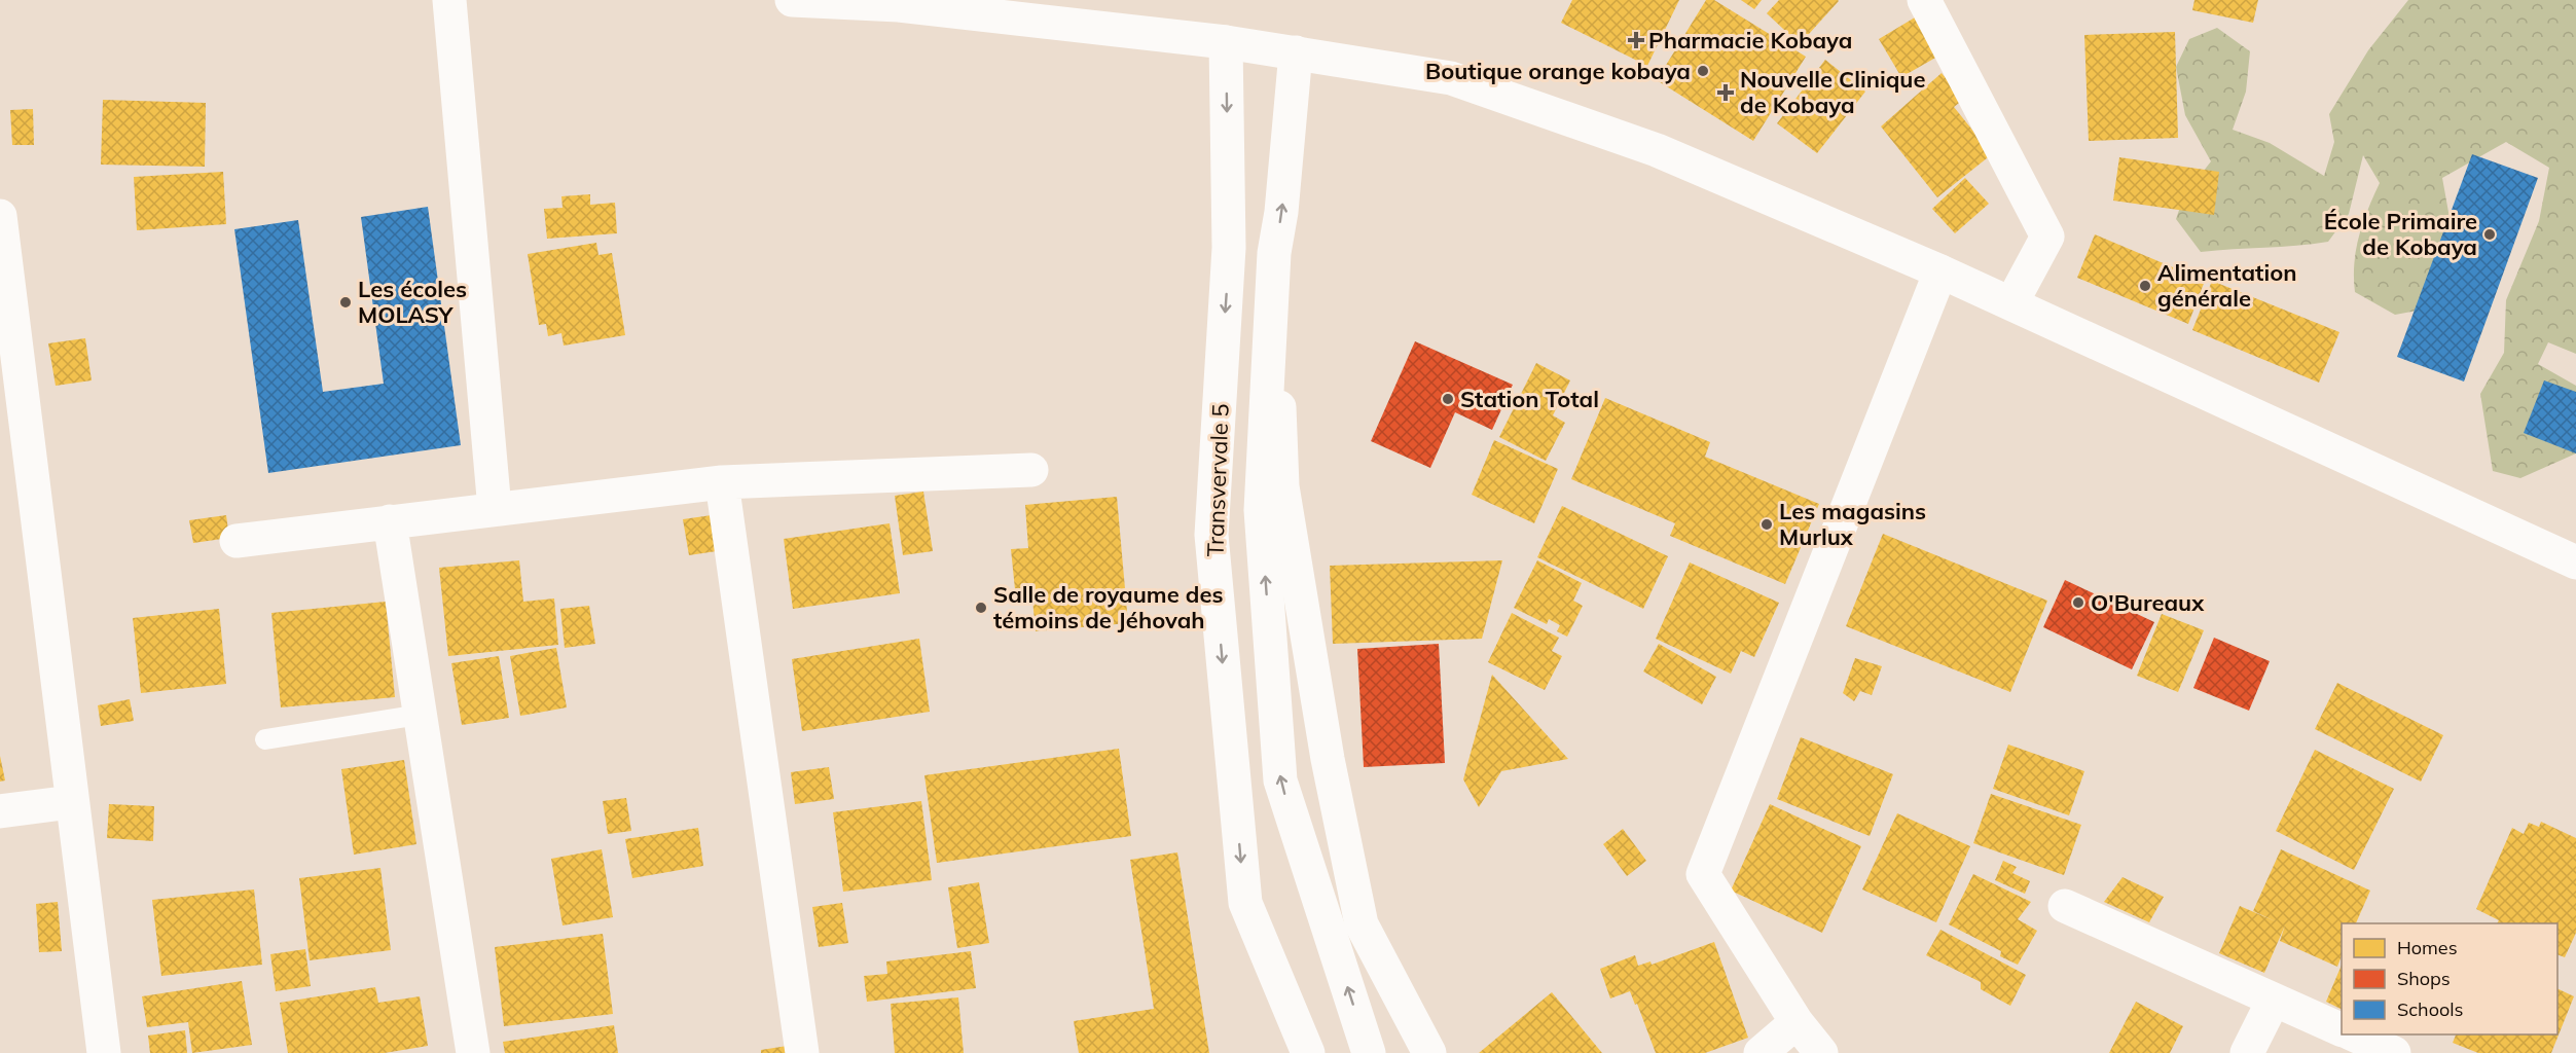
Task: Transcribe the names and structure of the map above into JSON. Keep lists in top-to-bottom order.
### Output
{
  "streets": {
    "street": ["Transvervale 5"]
  },
  "places": {
    "health": ["Pharmacie Kobaya", "Nouvelle Clinique de Kobaya"],
    "other": [
      "Boutique orange kobaya",
      "École Primaire de Kobaya",
      "Alimentation générale",
      "Les écoles MOLASY",
      "Station Total",
      "Les magasins Murlux",
      "O'Bureaux",
      "Salle de royaume des témoins de Jéhovah"
    ]
  },
  "legend": ["Homes", "Shops", "Schools"]
}
